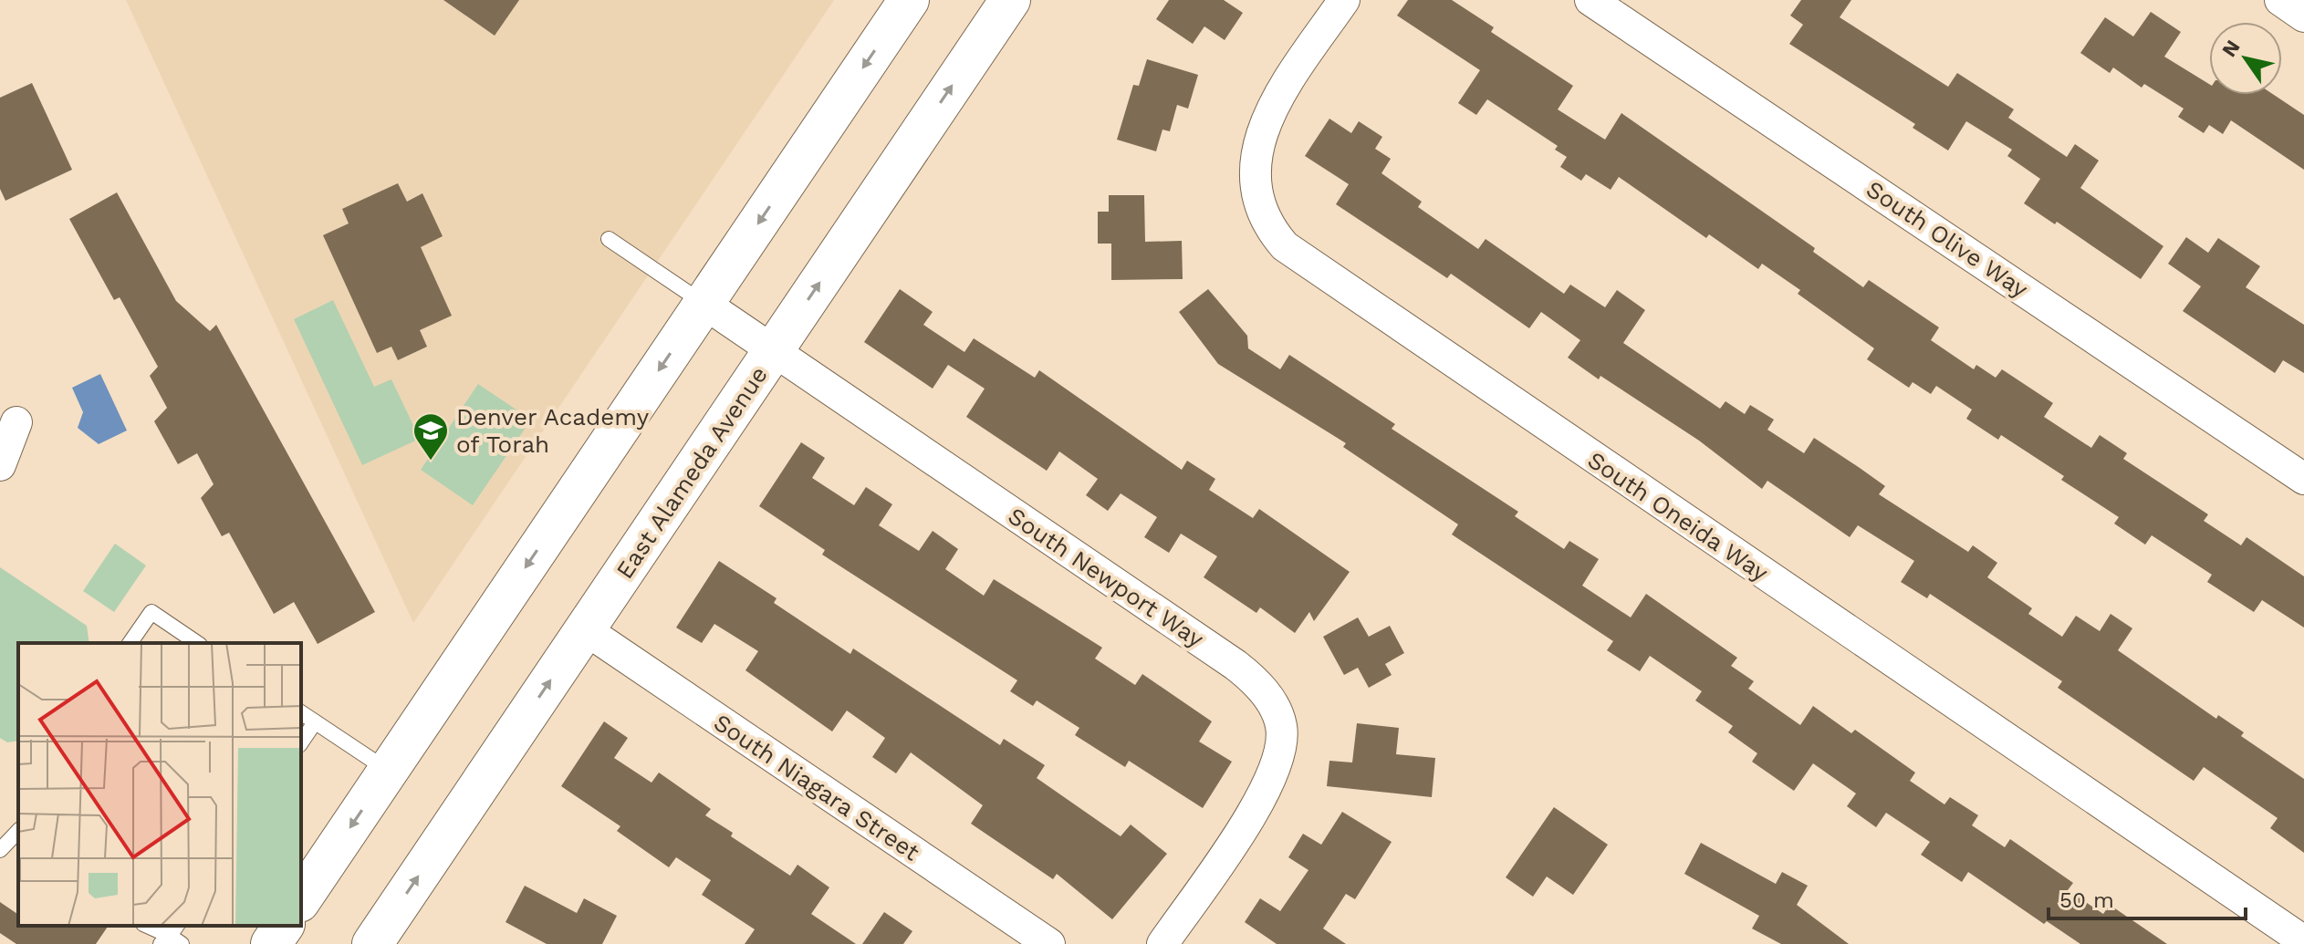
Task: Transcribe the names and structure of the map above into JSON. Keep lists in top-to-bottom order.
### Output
{
  "streets": {
    "main road": ["East Alameda Avenue"],
    "street": [
      "South Olive Way",
      "South Oneida Way",
      "South Newport Way",
      "South Niagara Street"
    ]
  },
  "crossings": [
    ["East Alameda Avenue", "South Newport Way"],
    ["East Alameda Avenue", "South Niagara Street"]
  ],
  "places": {
    "school or university": ["Denver Academy of Torah"]
  },
  "scale_bar": "50 m",
  "north": "top left"
}
